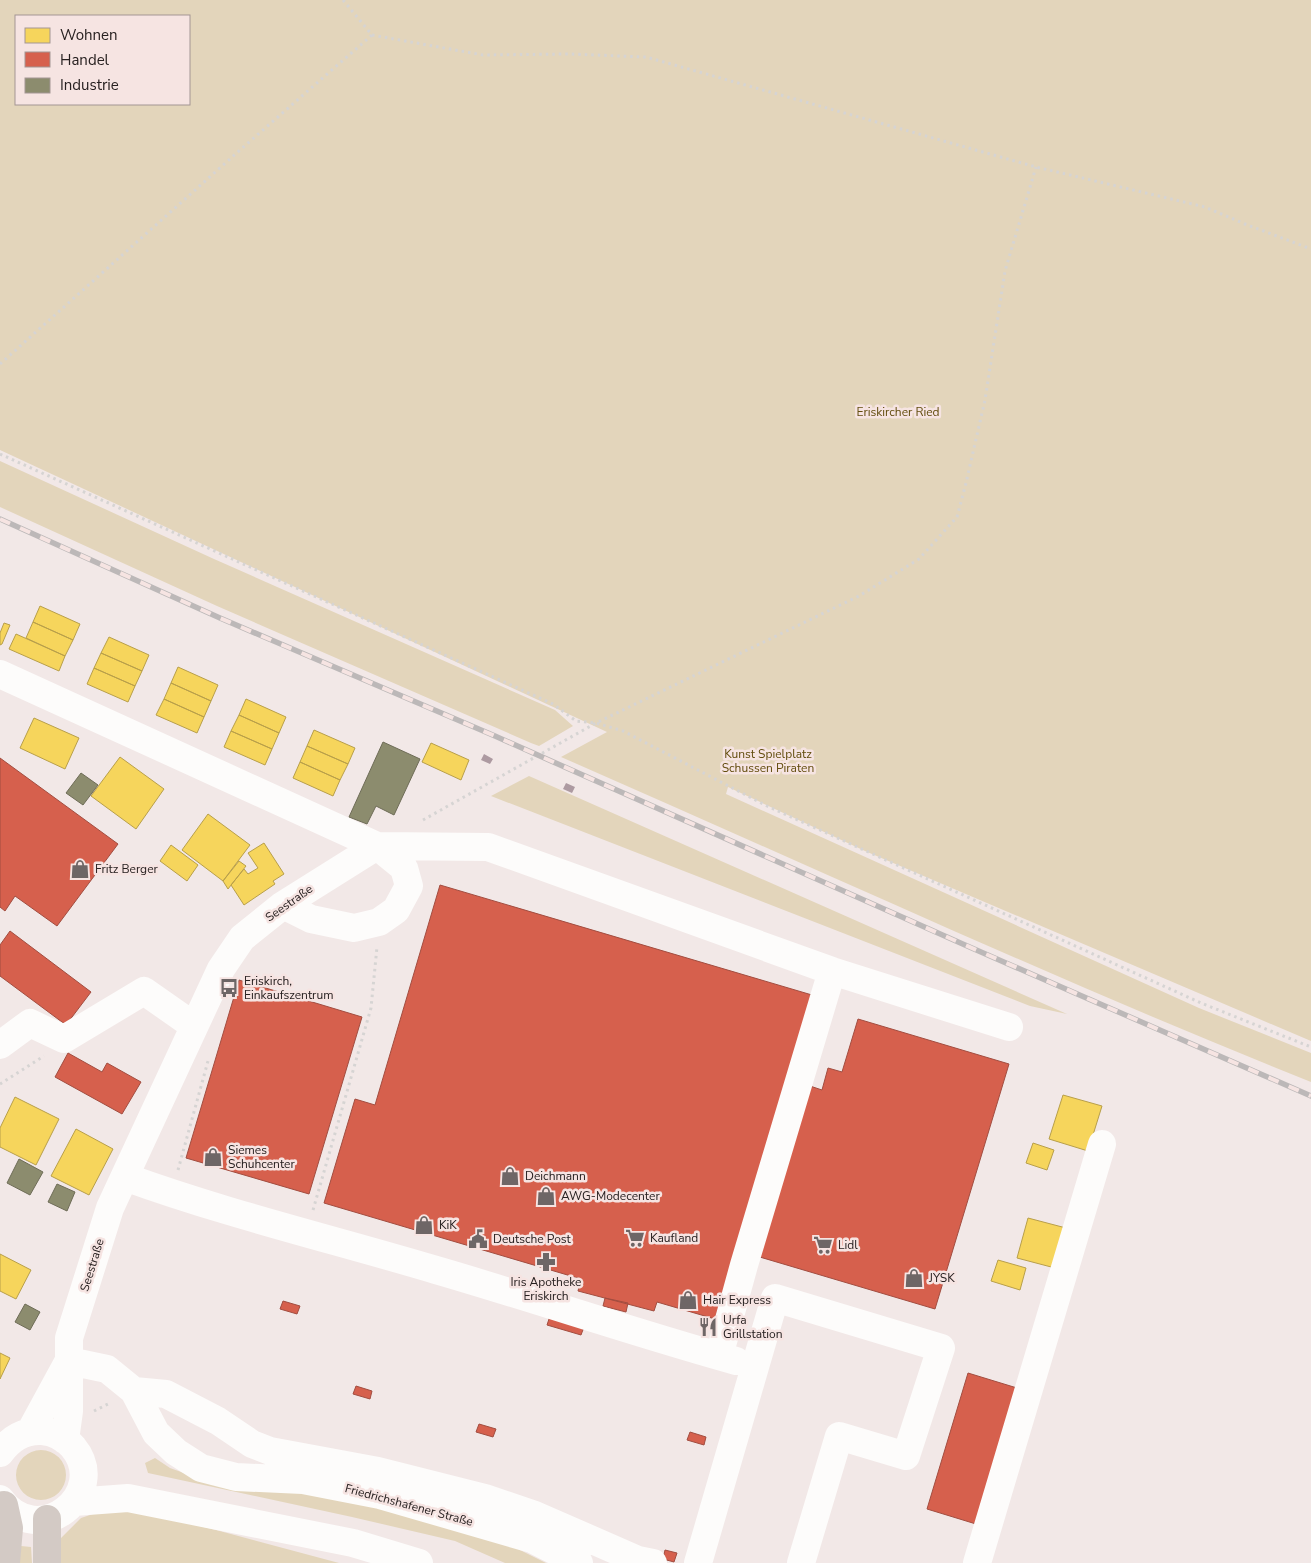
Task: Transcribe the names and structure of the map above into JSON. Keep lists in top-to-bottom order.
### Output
{
  "streets": {
    "street": ["Seestraße", "Friedrichshafener Straße"]
  },
  "crossings": [
    ["Seestraße", "Friedrichshafener Straße"]
  ],
  "parks": ["Eriskircher Ried", "Kunst Spielplatz Schussen Piraten"],
  "places": {
    "shop": [
      "Fritz Berger",
      "Siemes Schuhcenter",
      "Deichmann",
      "AWG-Modecenter",
      "KiK",
      "JYSK",
      "Hair Express"
    ],
    "bus stop": ["Eriskirch, Einkaufszentrum"],
    "supermarket": ["Kaufland", "Lidl"],
    "public building": ["Deutsche Post"],
    "pharmacy": ["Iris Apotheke Eriskirch"],
    "restaurant": ["Urfa Grillstation"]
  },
  "legend": ["Wohnen", "Handel", "Industrie"]
}
